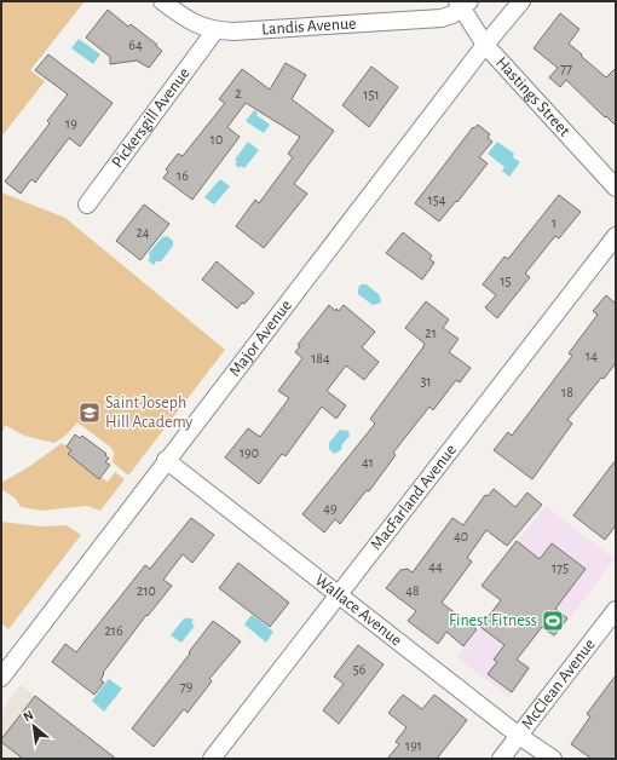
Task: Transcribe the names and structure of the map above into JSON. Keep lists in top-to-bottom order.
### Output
{
  "streets": {
    "street": [
      "Landis Avenue",
      "Hastings Street",
      "Pickersgill Avenue",
      "Major Avenue",
      "MacFarland Avenue",
      "Wallace Avenue",
      "McClean Avenue"
    ]
  },
  "crossings": [
    ["Landis Avenue", "Hastings Street"],
    ["Landis Avenue", "Pickersgill Avenue"],
    ["Hastings Street", "Major Avenue"],
    ["Major Avenue", "Wallace Avenue"],
    ["MacFarland Avenue", "Wallace Avenue"],
    ["Wallace Avenue", "McClean Avenue"]
  ],
  "places": {
    "school or university": ["Saint Joseph Hill Academy"],
    "sports": ["Finest Fitness"]
  },
  "house_numbers": [
    "64",
    "77",
    "2",
    "151",
    "19",
    "10",
    "16",
    "154",
    "1",
    "24",
    "15",
    "21",
    "14",
    "184",
    "31",
    "18",
    "190",
    "41",
    "49",
    "40",
    "44",
    "175",
    "210",
    "48",
    "216",
    "56",
    "79",
    "191"
  ],
  "north": "top left"
}
